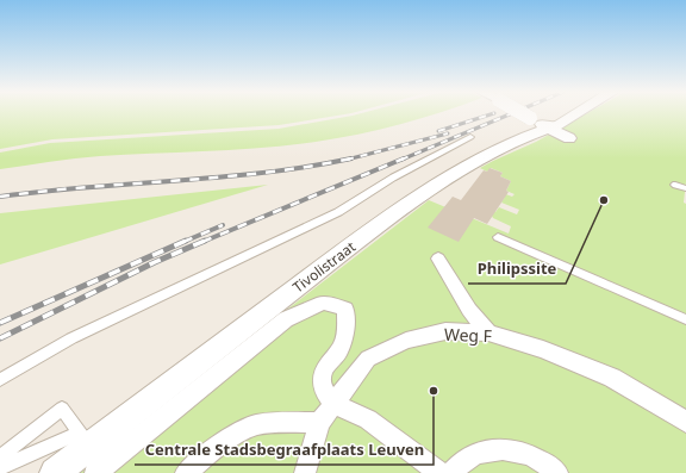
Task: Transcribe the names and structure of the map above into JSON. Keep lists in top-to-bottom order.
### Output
{
  "streets": {
    "street": ["Tivolistraat", "Weg F"]
  },
  "places": ["Philipssite", "Centrale Stadsbegraafplaats Leuven"]
}
